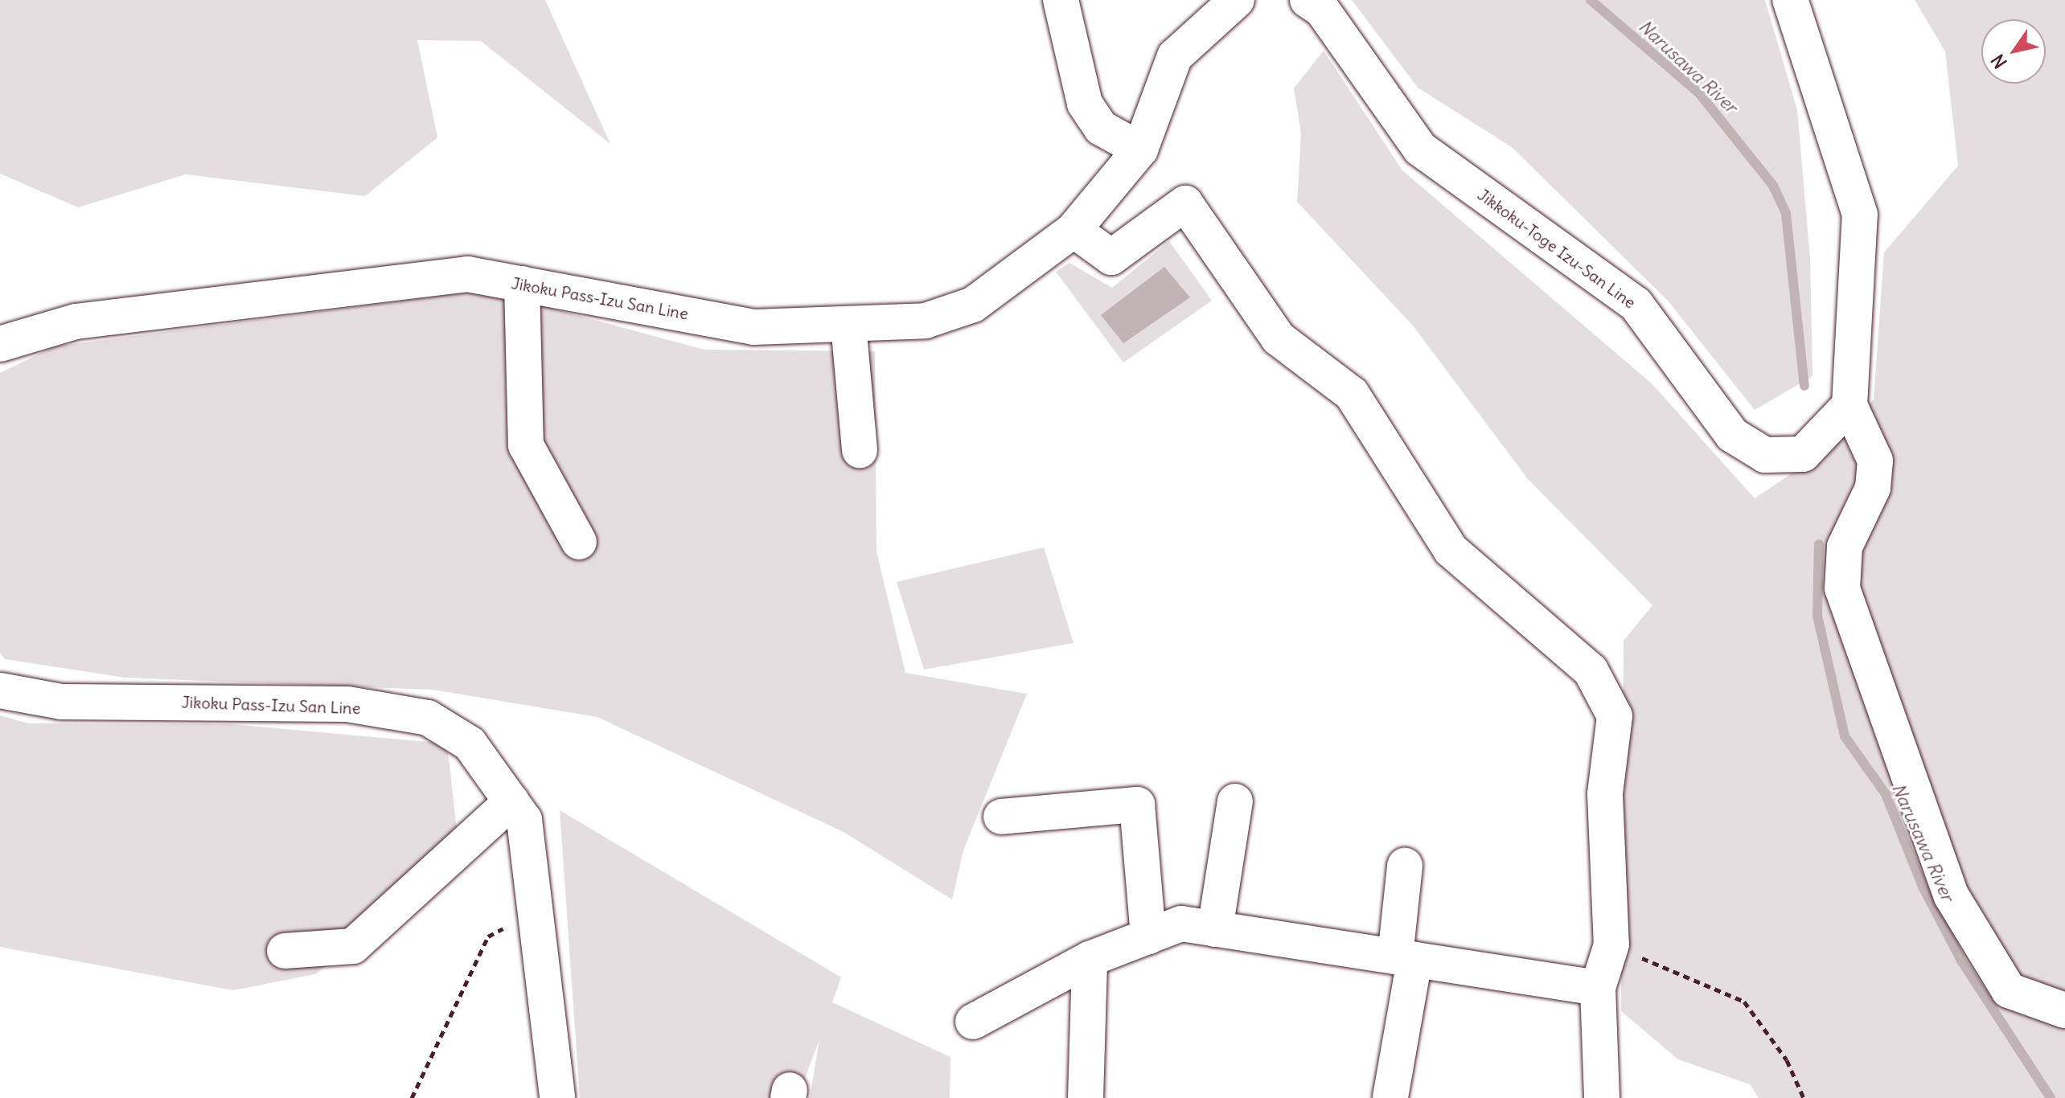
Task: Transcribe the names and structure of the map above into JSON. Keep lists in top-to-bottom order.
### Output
{
  "streets": {
    "main road": ["Jikkoku-Toge Izu-San Line", "Jikoku Pass-Izu San Line"]
  },
  "water": ["Narusawa River"],
  "north": "bottom left"
}
